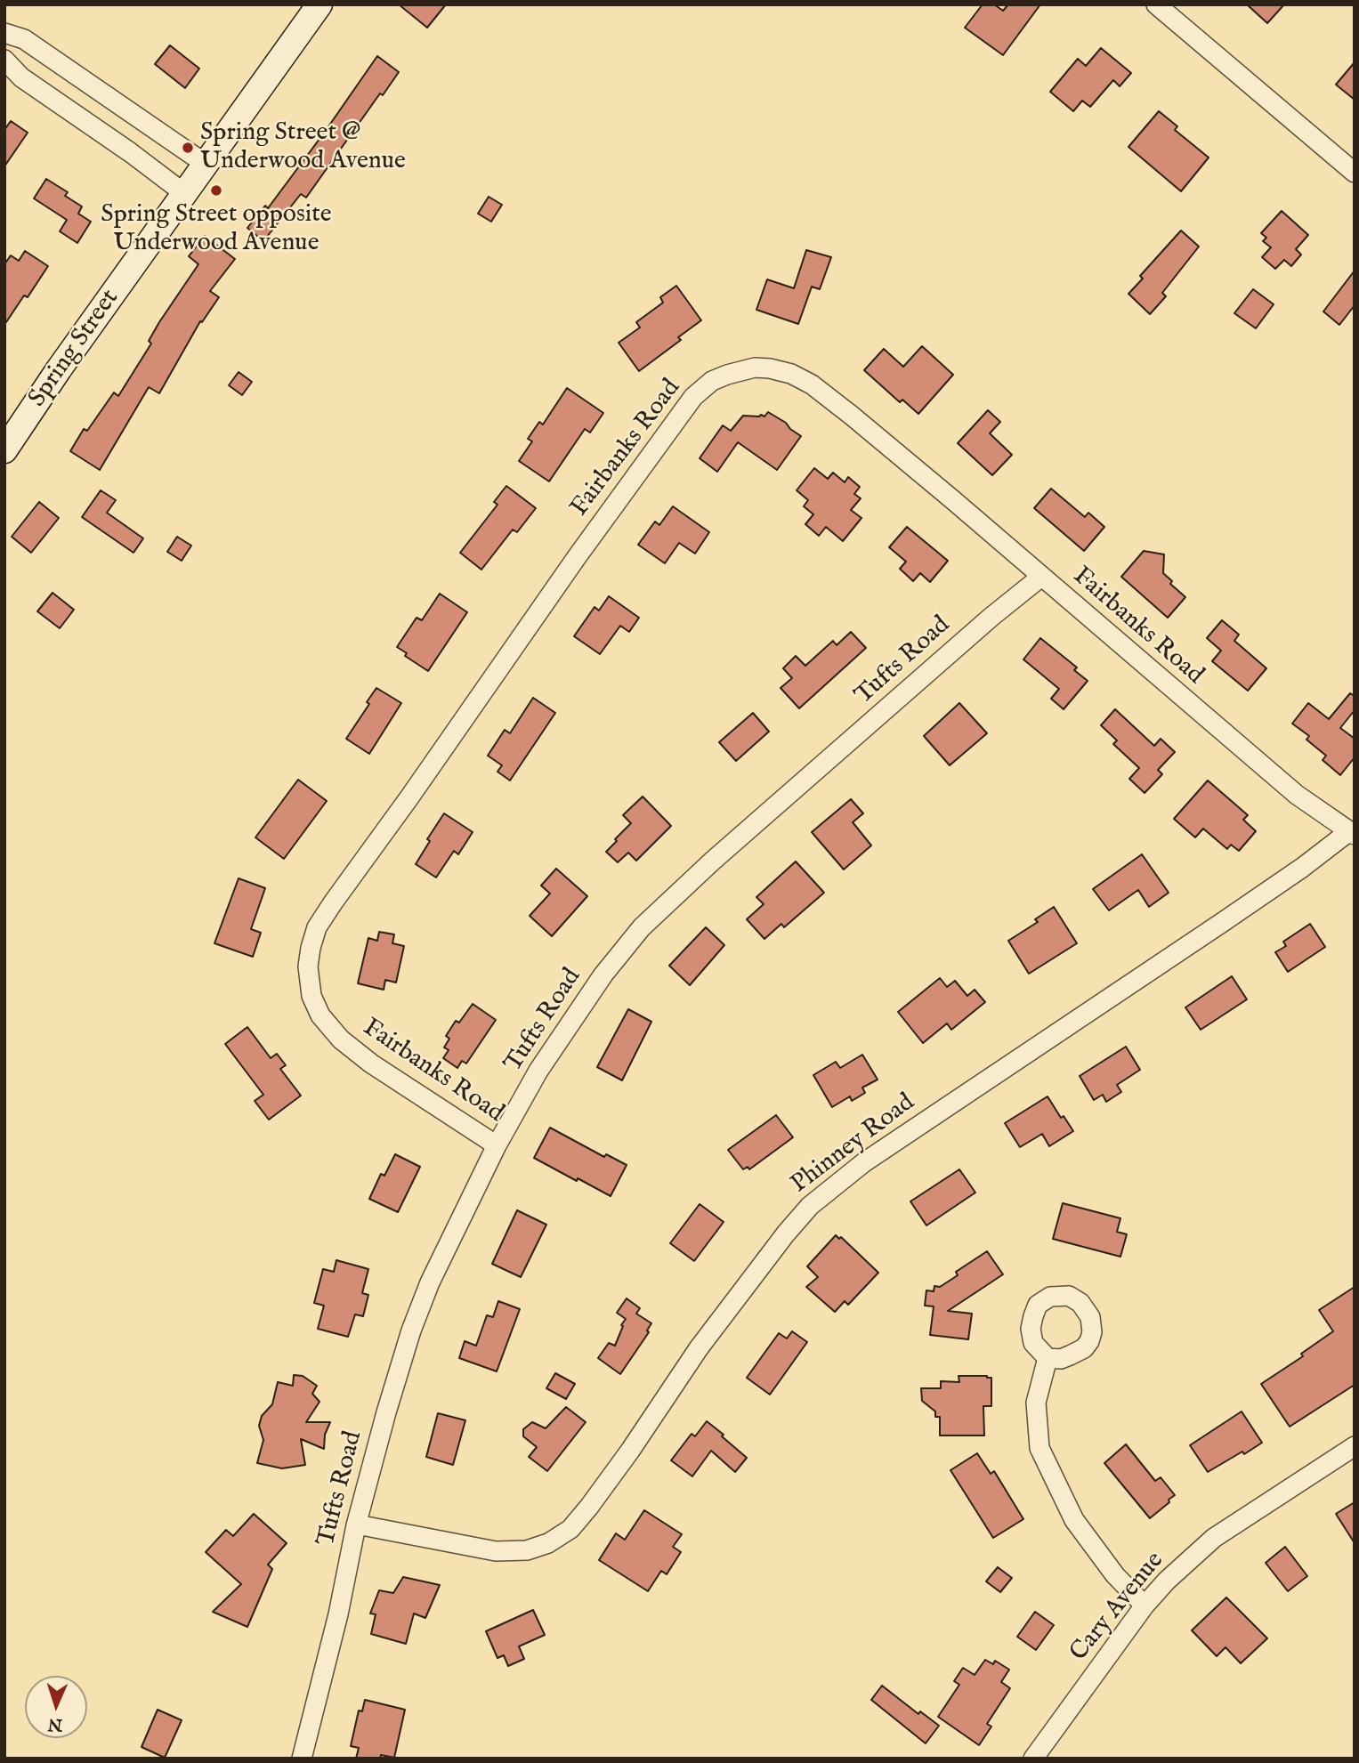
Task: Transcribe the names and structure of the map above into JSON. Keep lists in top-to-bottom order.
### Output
{
  "streets": {
    "main road": ["Spring Street"],
    "street": [
      "Fairbanks Road",
      "Tufts Road",
      "Phinney Road",
      "Cary Avenue"
    ]
  },
  "crossings": [
    ["Fairbanks Road", "Tufts Road"],
    ["Fairbanks Road", "Phinney Road"],
    ["Tufts Road", "Phinney Road"]
  ],
  "places": ["Spring Street @ Underwood Avenue", "Spring Street opposite Underwood Avenue"],
  "north": "bottom"
}
